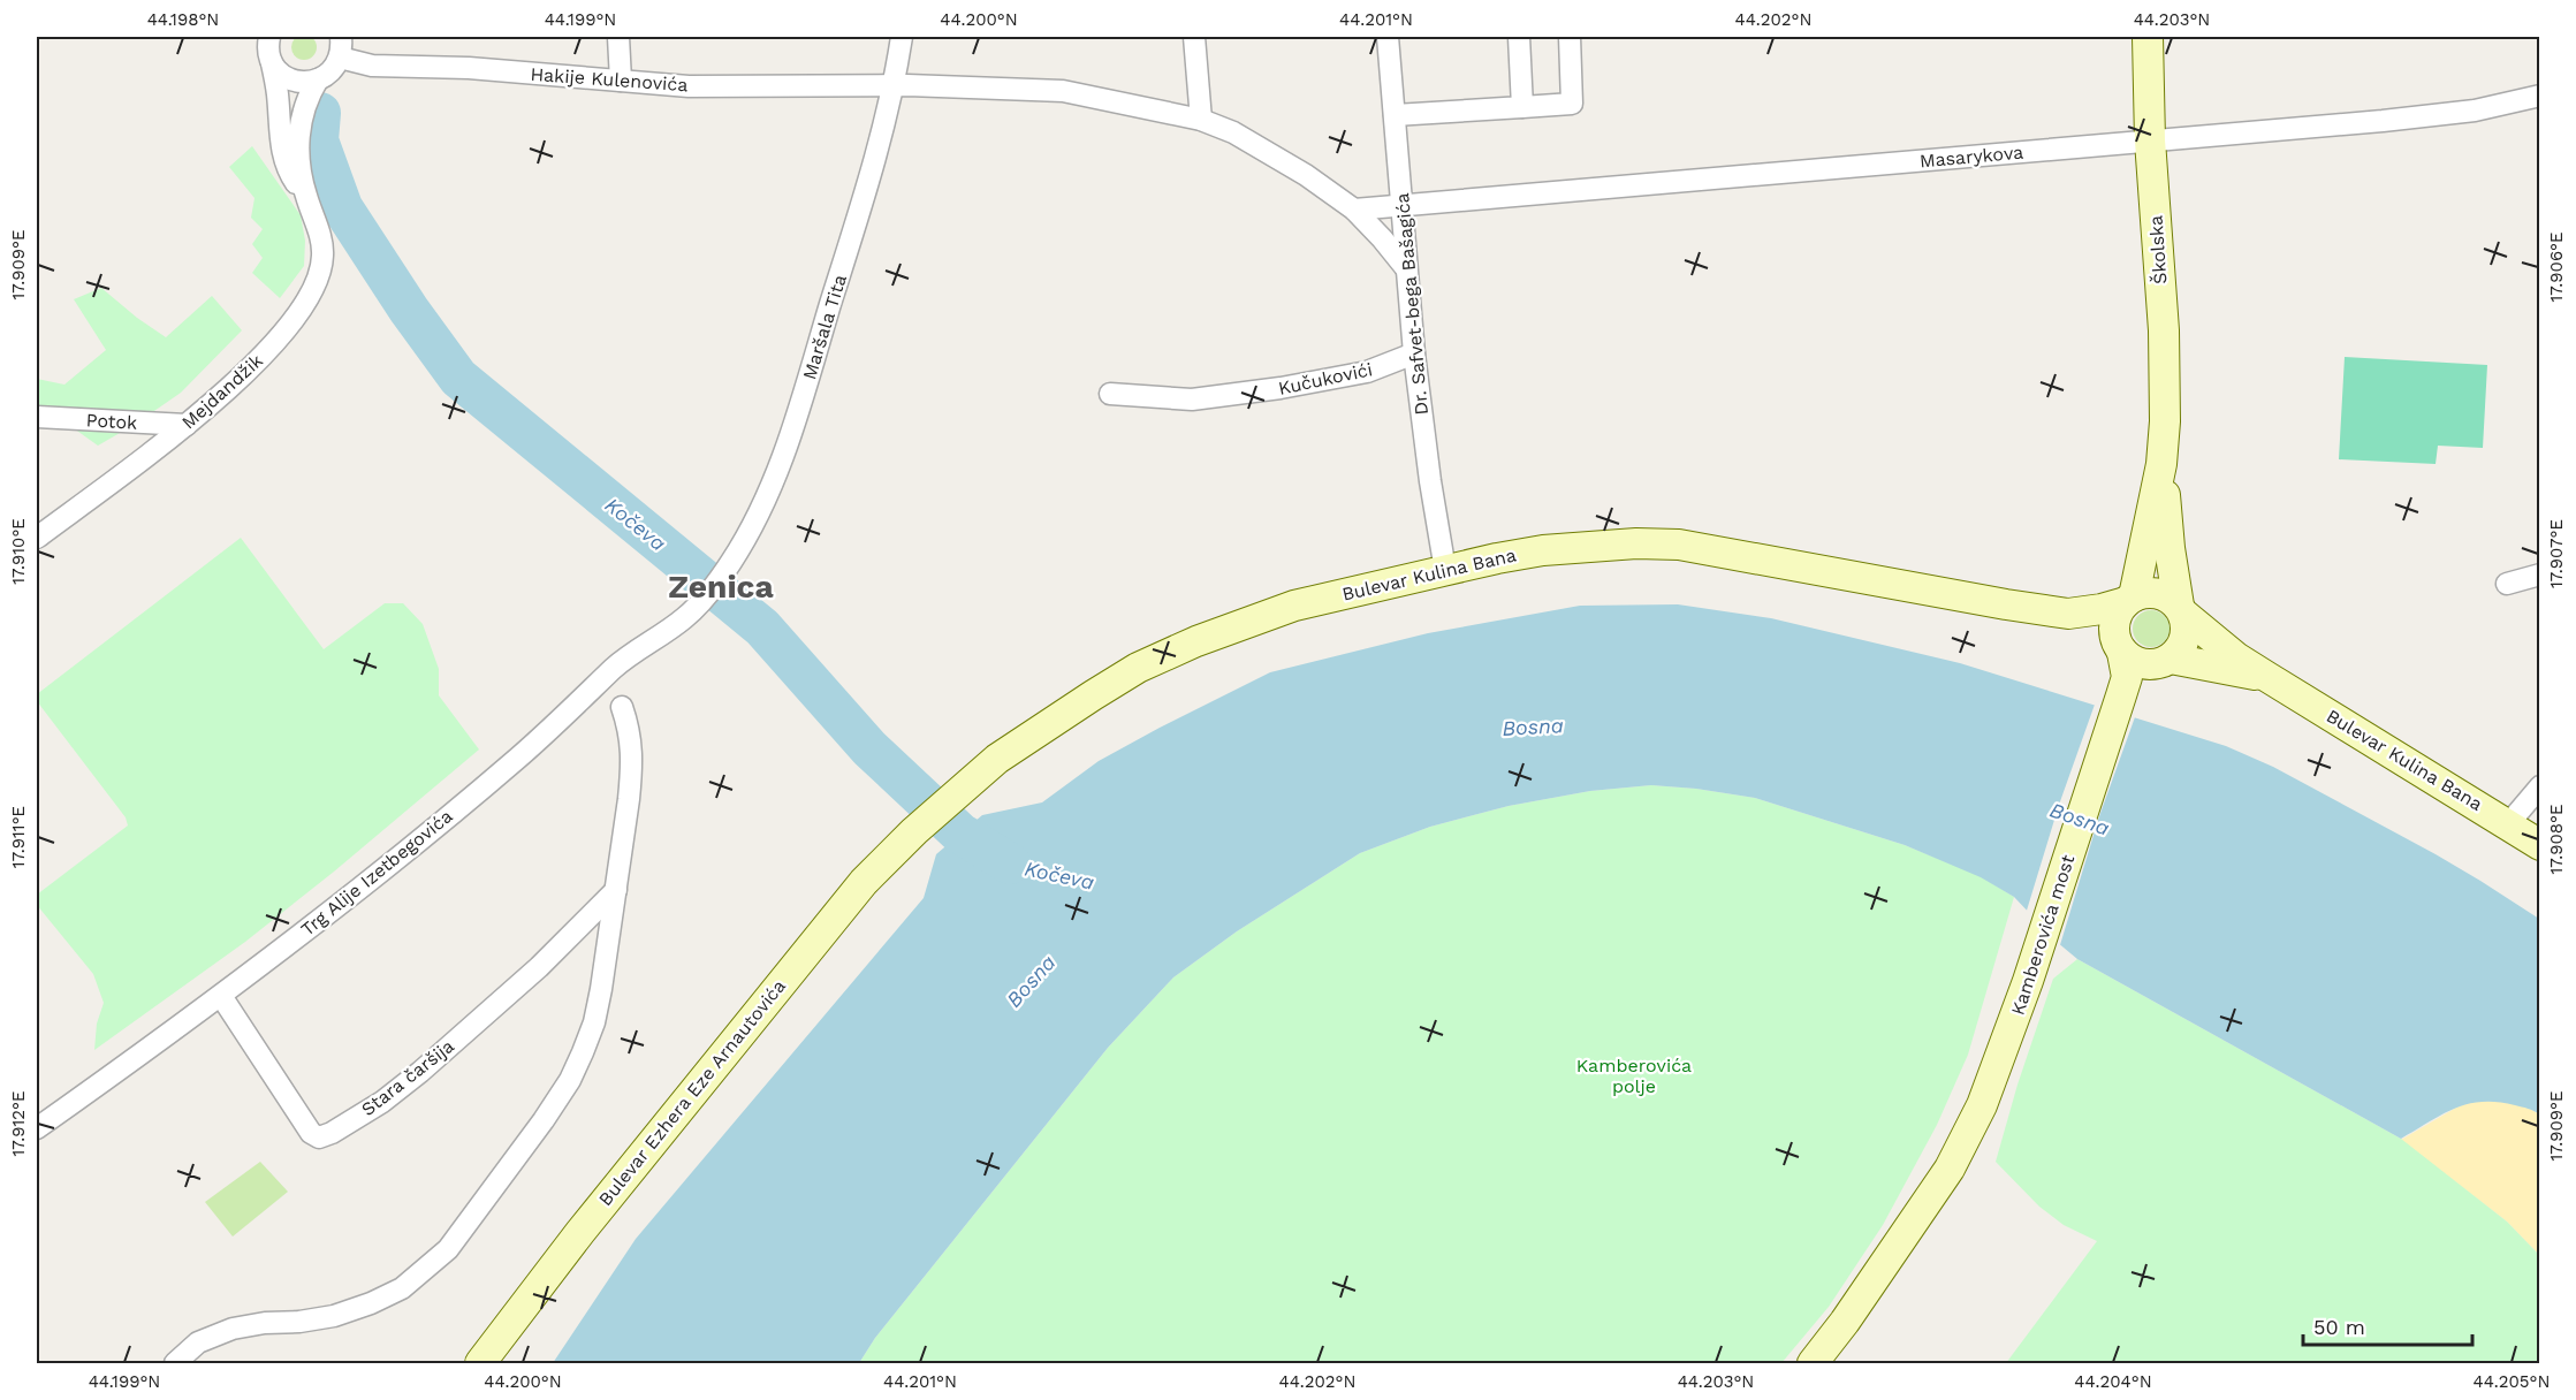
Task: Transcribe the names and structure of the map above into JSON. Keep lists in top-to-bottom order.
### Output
{
  "streets": {
    "street": [
      "Hakije Kulenovića",
      "Masarykova",
      "Školska",
      "Dr. Safvet-bega Bašagića",
      "Maršala Tita",
      "Kučukovići",
      "Mejdandžik",
      "Potok",
      "Bulevar Kulina Bana",
      "Trg Alije Izetbegovića",
      "Kamberovića most",
      "Stara čaršija",
      "Bulevar Ezhera Eze Arnautovića"
    ]
  },
  "crossings": [
    ["Hakije Kulenovića", "Masarykova"],
    ["Hakije Kulenovića", "Dr. Safvet-bega Bašagića"],
    ["Hakije Kulenovića", "Maršala Tita"],
    ["Masarykova", "Školska"],
    ["Masarykova", "Dr. Safvet-bega Bašagića"],
    ["Školska", "Bulevar Kulina Bana"],
    ["Školska", "Kamberovića most"],
    ["Dr. Safvet-bega Bašagića", "Kučukovići"],
    ["Dr. Safvet-bega Bašagića", "Bulevar Kulina Bana"],
    ["Maršala Tita", "Trg Alije Izetbegovića"],
    ["Mejdandžik", "Potok"],
    ["Bulevar Kulina Bana", "Kamberovića most"],
    ["Bulevar Kulina Bana", "Bulevar Ezhera Eze Arnautovića"],
    ["Trg Alije Izetbegovića", "Stara čaršija"]
  ],
  "districts": ["Zenica"],
  "water": ["Kočeva", "Bosna"],
  "parks": ["Kamberovića polje"],
  "scale_bar": "50 m",
  "coordinates": [
    "44.198°N",
    "44.199°N",
    "44.200°N",
    "44.201°N",
    "44.202°N",
    "44.203°N",
    "17.909°E",
    "17.906°E",
    "17.910°E",
    "17.907°E",
    "17.911°E",
    "17.908°E",
    "17.912°E",
    "44.204°N",
    "44.205°N"
  ]
}
